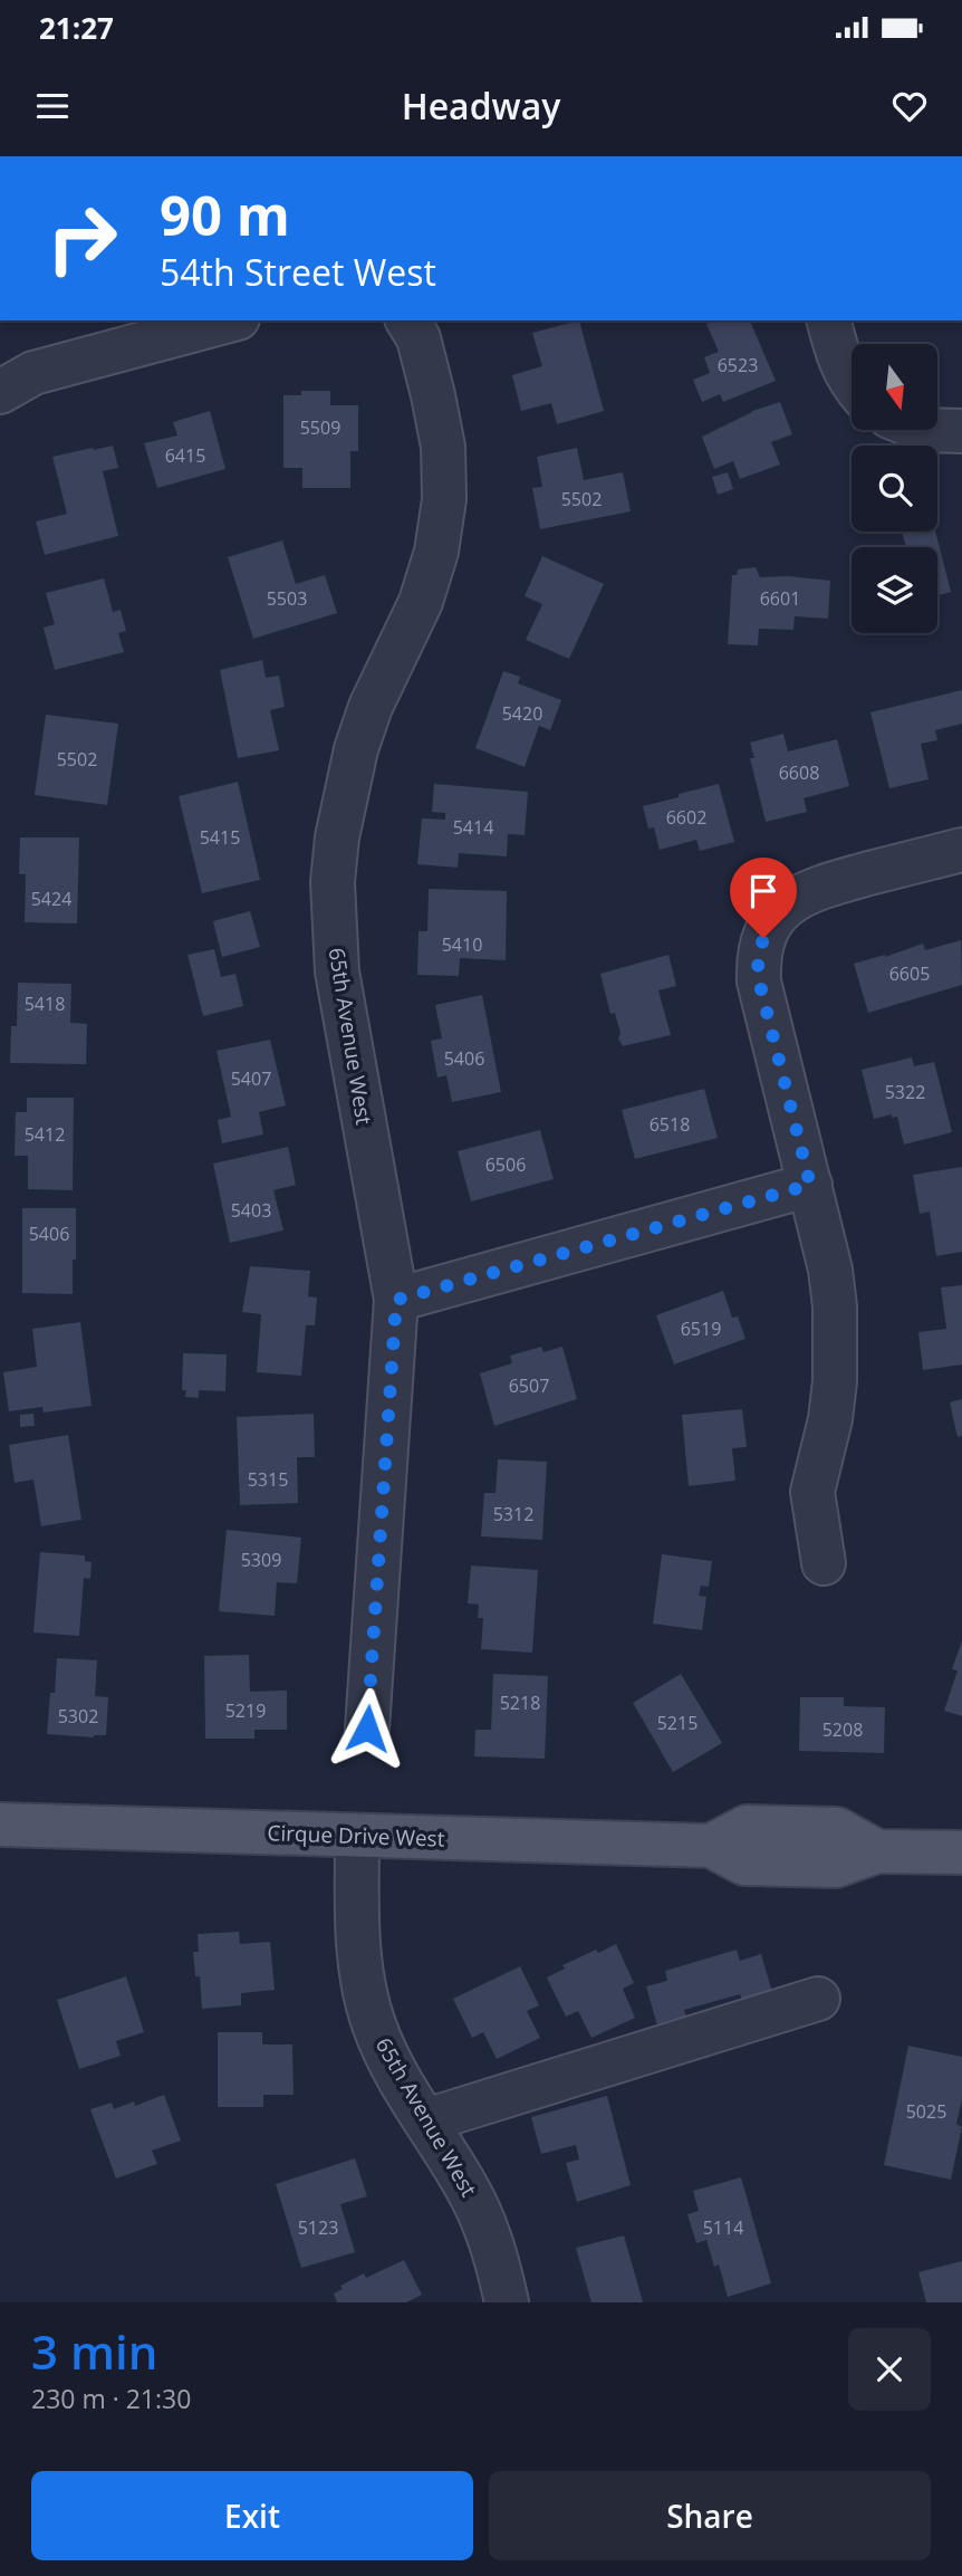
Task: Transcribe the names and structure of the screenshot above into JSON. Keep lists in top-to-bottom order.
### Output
{
  "streets": {
    "main road": ["Cirque Drive West"],
    "street": ["65th Avenue West"]
  },
  "crossings": [
    ["65th Avenue West", "Cirque Drive West"]
  ],
  "house_numbers": [
    "6523",
    "5509",
    "6415",
    "5502",
    "5503",
    "6601",
    "5420",
    "5502",
    "6608",
    "6602",
    "5414",
    "5415",
    "5424",
    "5410",
    "6605",
    "5418",
    "5406",
    "5407",
    "5322",
    "6518",
    "5412",
    "6506",
    "5403",
    "5406",
    "6519",
    "6507",
    "5315",
    "5312",
    "5309",
    "5218",
    "5219",
    "5302",
    "5215",
    "5208",
    "5025",
    "5123",
    "5114"
  ],
  "north": "bottom",
  "page": {
    "status": "21:27",
    "header": "Headway",
    "turn": ["90 m", "54th Street West"],
    "heading": ["3 min", "230 m · 21:30"],
    "buttons": ["Exit", "Share"]
  }
}
